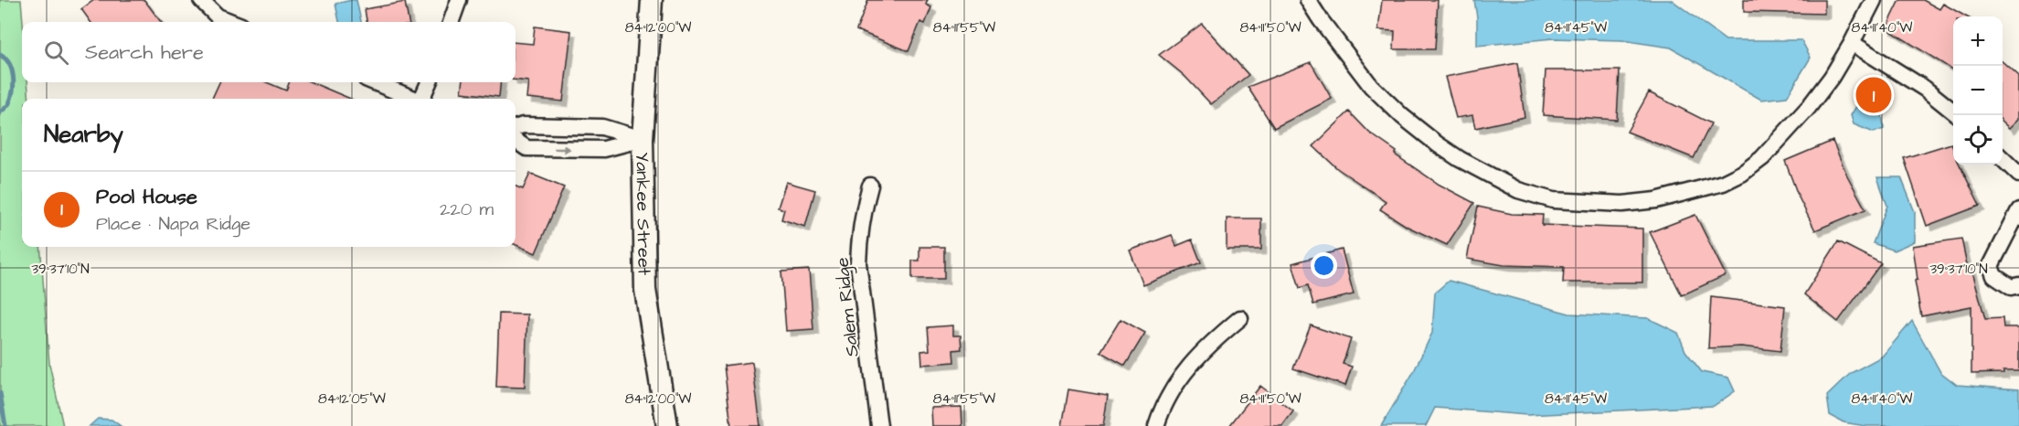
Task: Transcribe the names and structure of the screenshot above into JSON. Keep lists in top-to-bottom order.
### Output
{
  "streets": {
    "street": ["Yankee Street", "Salem Ridge"]
  },
  "page": {
    "map_buttons": ["+", "−"],
    "search": "Search here",
    "pins": "1",
    "heading": "Nearby",
    "list": [
      {
        "mark": "1",
        "name": "Pool House",
        "note": "Place · Napa Ridge",
        "value": "220 m"
      }
    ]
  },
  "coordinates": [
    "84°12'00\"W",
    "84°11'55\"W",
    "84°11'50\"W",
    "84°11'45\"W",
    "84°11'40\"W",
    "39°37'10\"N",
    "84°12'05\"W"
  ]
}
